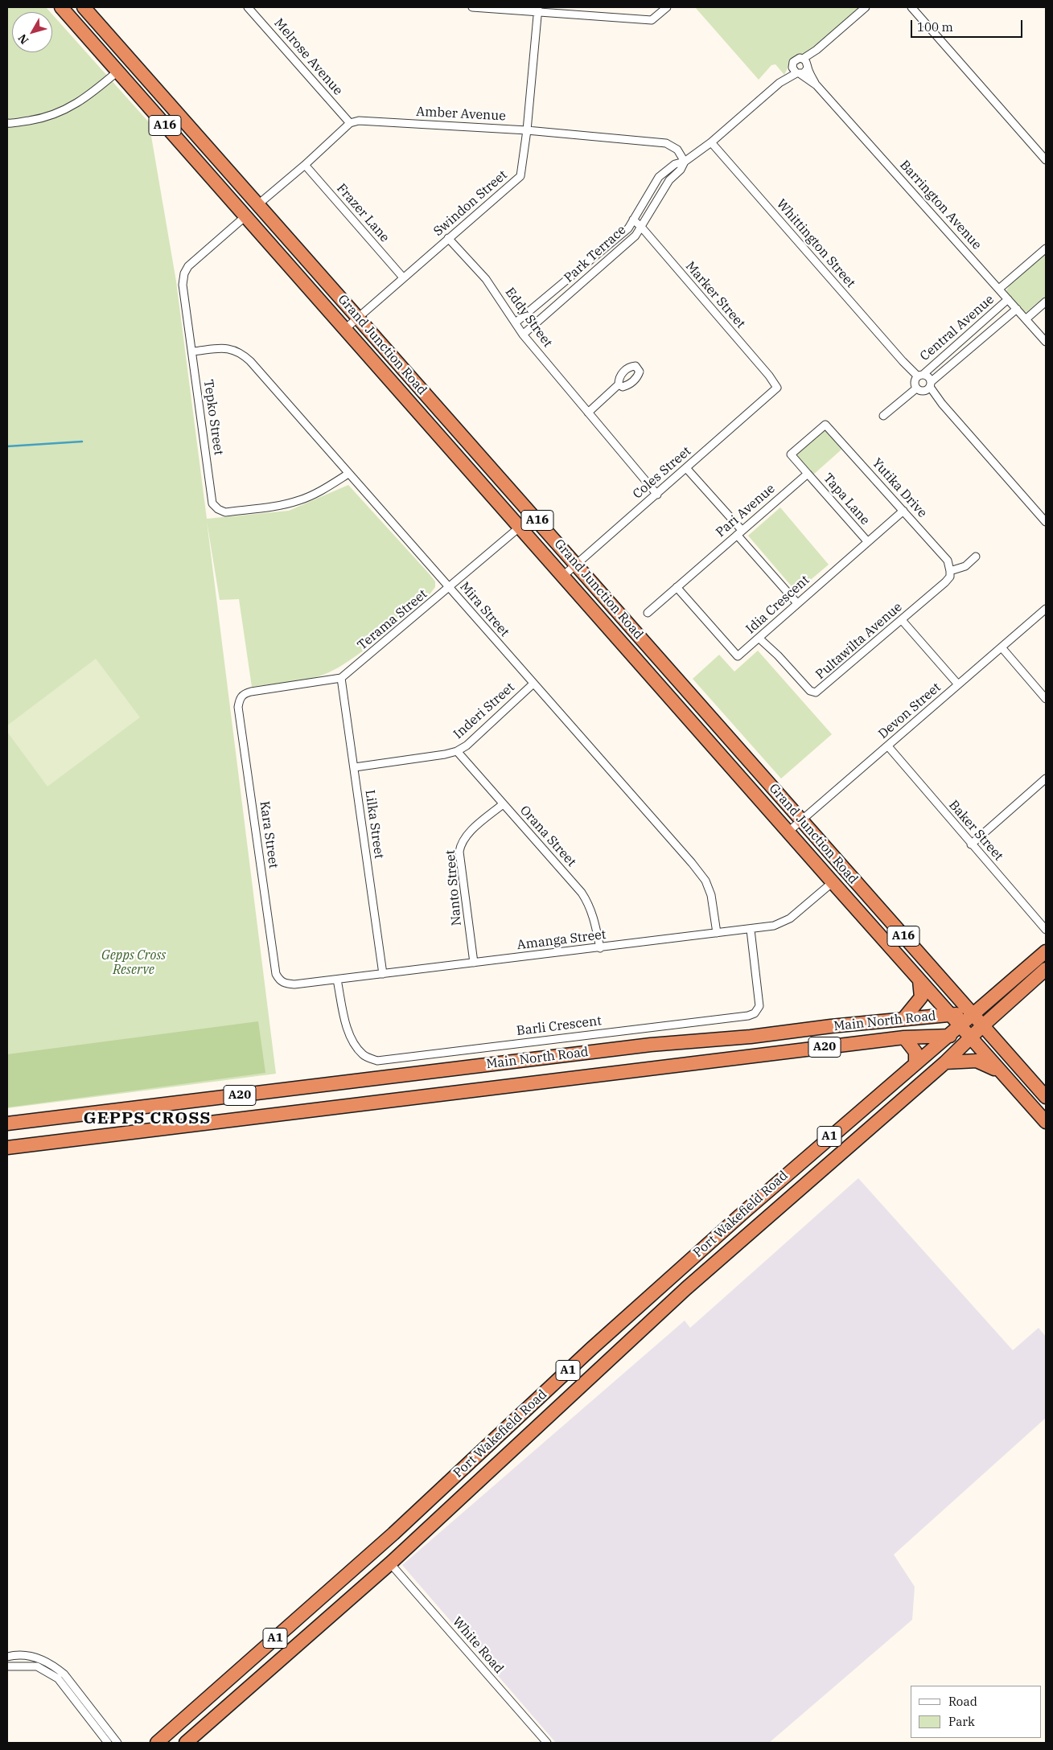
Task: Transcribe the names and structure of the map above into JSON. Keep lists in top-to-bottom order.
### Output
{
  "streets": {
    "highway": [
      "A16",
      "Grand Junction Road",
      "Main North Road",
      "A20",
      "A1",
      "Port Wakefield Road"
    ],
    "street": [
      "Melrose Avenue",
      "Amber Avenue",
      "Swindon Street",
      "Barrington Avenue",
      "Frazer Lane",
      "Whittington Street",
      "Park Terrace",
      "Marker Street",
      "Eddy Street",
      "Central Avenue",
      "Tepko Street",
      "Coles Street",
      "Yutika Drive",
      "Tapa Lane",
      "Pari Avenue",
      "Idia Crescent",
      "Mira Street",
      "Terama Street",
      "Pultawilta Avenue",
      "Inderi Street",
      "Devon Street",
      "Lilka Street",
      "Baker Street",
      "Kara Street",
      "Orana Street",
      "Nanto Street",
      "Amanga Street",
      "Barli Crescent",
      "White Road"
    ]
  },
  "crossings": [
    ["Melrose Avenue", "Amber Avenue"],
    ["Amber Avenue", "Swindon Street"],
    ["Amber Avenue", "Park Terrace"],
    ["Swindon Street", "Frazer Lane"],
    ["Swindon Street", "Eddy Street"],
    ["Swindon Street", "Grand Junction Road"],
    ["Barrington Avenue", "Park Terrace"],
    ["Barrington Avenue", "Central Avenue"],
    ["Whittington Street", "Park Terrace"],
    ["Whittington Street", "Central Avenue"],
    ["Park Terrace", "Marker Street"],
    ["Park Terrace", "Eddy Street"],
    ["Marker Street", "Coles Street"],
    ["Eddy Street", "Coles Street"],
    ["Grand Junction Road", "Tepko Street"],
    ["Grand Junction Road", "Coles Street"],
    ["Grand Junction Road", "Terama Street"],
    ["Grand Junction Road", "Devon Street"],
    ["Grand Junction Road", "Amanga Street"],
    ["Grand Junction Road", "Main North Road"],
    ["Grand Junction Road", "A1"],
    ["Grand Junction Road", "Port Wakefield Road"],
    ["Tepko Street", "Mira Street"],
    ["Yutika Drive", "Tapa Lane"],
    ["Yutika Drive", "Pari Avenue"],
    ["Yutika Drive", "Idia Crescent"],
    ["Yutika Drive", "Pultawilta Avenue"],
    ["Tapa Lane", "Pari Avenue"],
    ["Tapa Lane", "Idia Crescent"],
    ["Pari Avenue", "Idia Crescent"],
    ["Idia Crescent", "Pultawilta Avenue"],
    ["Mira Street", "Terama Street"],
    ["Mira Street", "Inderi Street"],
    ["Mira Street", "Amanga Street"],
    ["Terama Street", "Lilka Street"],
    ["Terama Street", "Kara Street"],
    ["Inderi Street", "Lilka Street"],
    ["Inderi Street", "Orana Street"],
    ["Devon Street", "Baker Street"],
    ["Lilka Street", "Kara Street"],
    ["Lilka Street", "Amanga Street"],
    ["Kara Street", "Amanga Street"],
    ["Orana Street", "Nanto Street"],
    ["Orana Street", "Amanga Street"],
    ["Nanto Street", "Amanga Street"],
    ["Amanga Street", "Barli Crescent"],
    ["Main North Road", "A1"],
    ["Main North Road", "Port Wakefield Road"],
    ["A1", "Port Wakefield Road"],
    ["Port Wakefield Road", "White Road"]
  ],
  "districts": ["GEPPS CROSS"],
  "parks": ["Gepps Cross Reserve"],
  "legend": ["Road", "Park"],
  "scale_bar": "100 m",
  "north": "bottom left"
}
